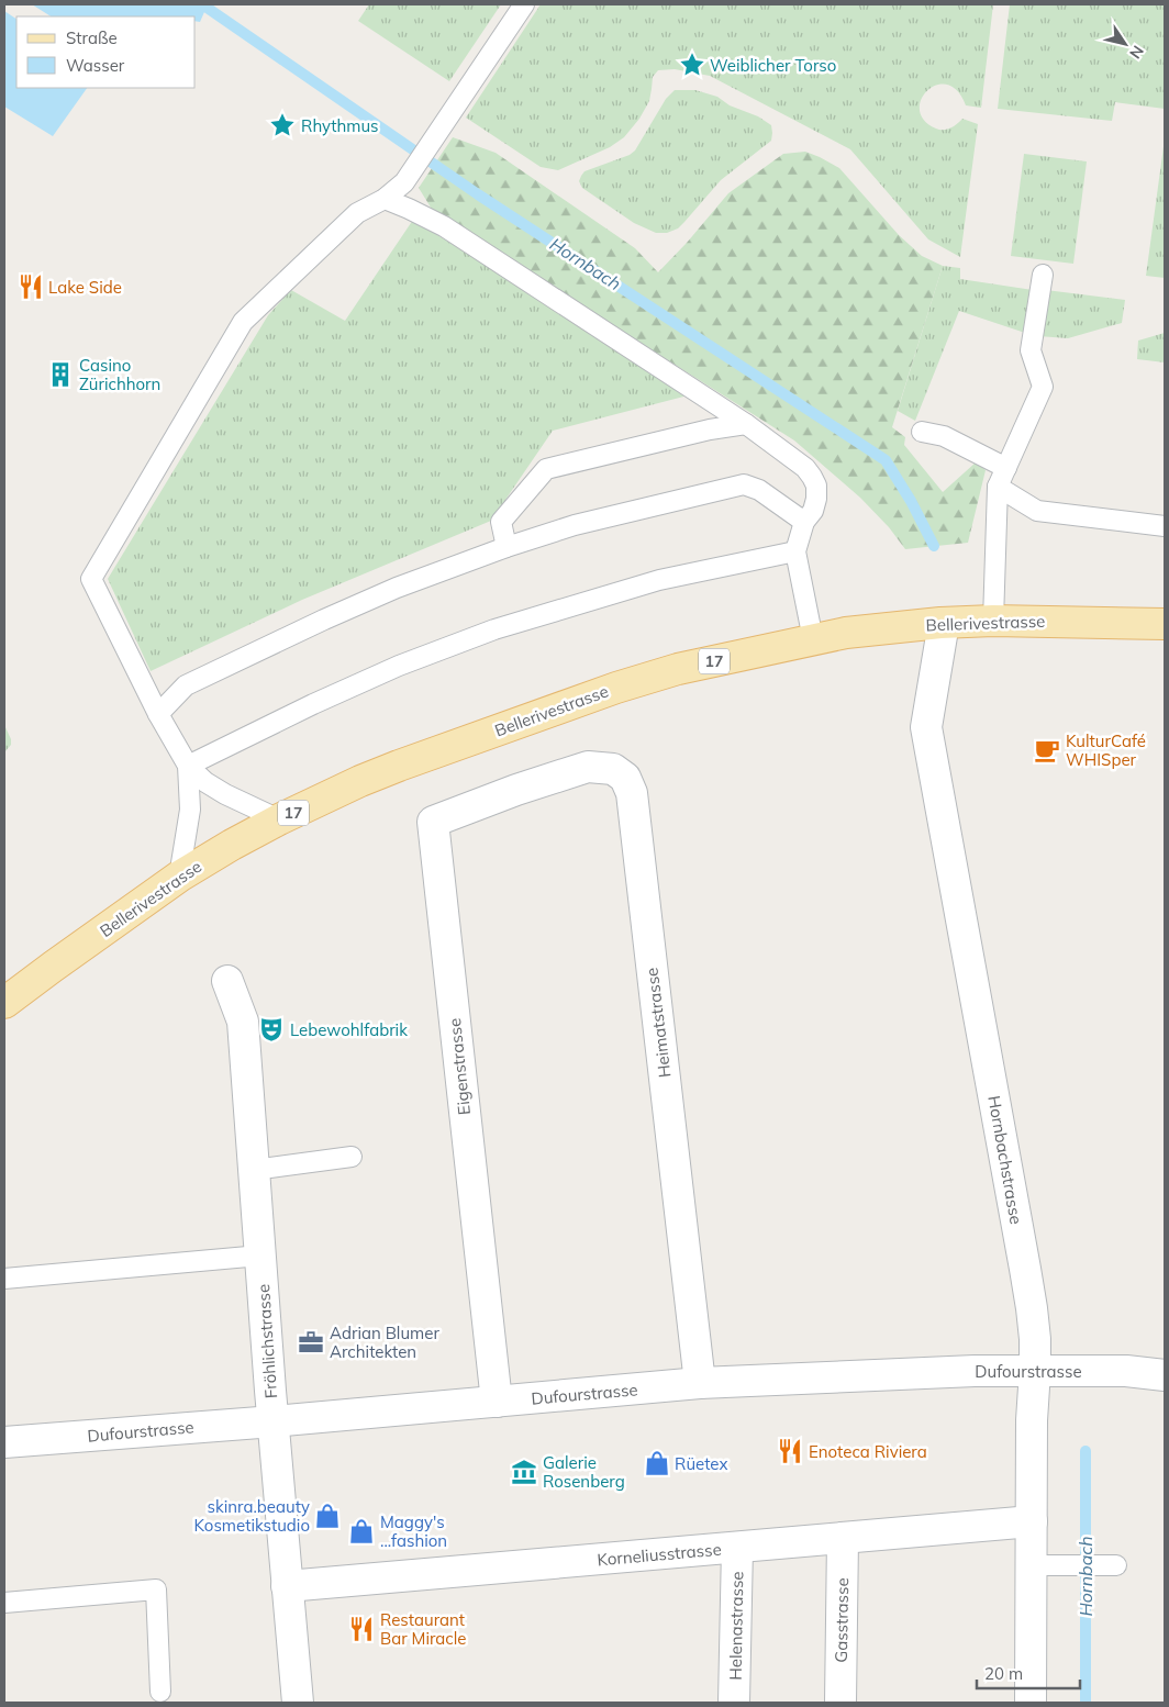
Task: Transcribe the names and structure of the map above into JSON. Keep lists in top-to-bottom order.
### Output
{
  "streets": {
    "main road": ["Bellerivestrasse", "17"],
    "street": [
      "Heimatstrasse",
      "Eigenstrasse",
      "Hornbachstrasse",
      "Fröhlichstrasse",
      "Dufourstrasse",
      "Korneliusstrasse",
      "Gasstrasse",
      "Helenastrasse"
    ]
  },
  "crossings": [
    ["Bellerivestrasse", "Hornbachstrasse"],
    ["Heimatstrasse", "Eigenstrasse"],
    ["Heimatstrasse", "Dufourstrasse"],
    ["Eigenstrasse", "Dufourstrasse"],
    ["Hornbachstrasse", "Dufourstrasse"],
    ["Hornbachstrasse", "Korneliusstrasse"],
    ["Fröhlichstrasse", "Dufourstrasse"],
    ["Fröhlichstrasse", "Korneliusstrasse"],
    ["Korneliusstrasse", "Gasstrasse"],
    ["Korneliusstrasse", "Helenastrasse"]
  ],
  "water": ["Hornbach"],
  "places": {
    "place": ["Weiblicher Torso", "Rhythmus"],
    "restaurant": ["Lake Side", "Enoteca Riviera", "Restaurant Bar Miracle"],
    "building": ["Casino Zürichhorn"],
    "cafe": ["KulturCafé WHISper"],
    "theatre": ["Lebewohlfabrik"],
    "office": ["Adrian Blumer Architekten"],
    "shop": ["Rüetex", "skinra.beauty Kosmetikstudio", "Maggy's ...fashion"],
    "museum": ["Galerie Rosenberg"]
  },
  "legend": ["Straße", "Wasser"],
  "scale_bar": "20 m",
  "north": "bottom right"
}
